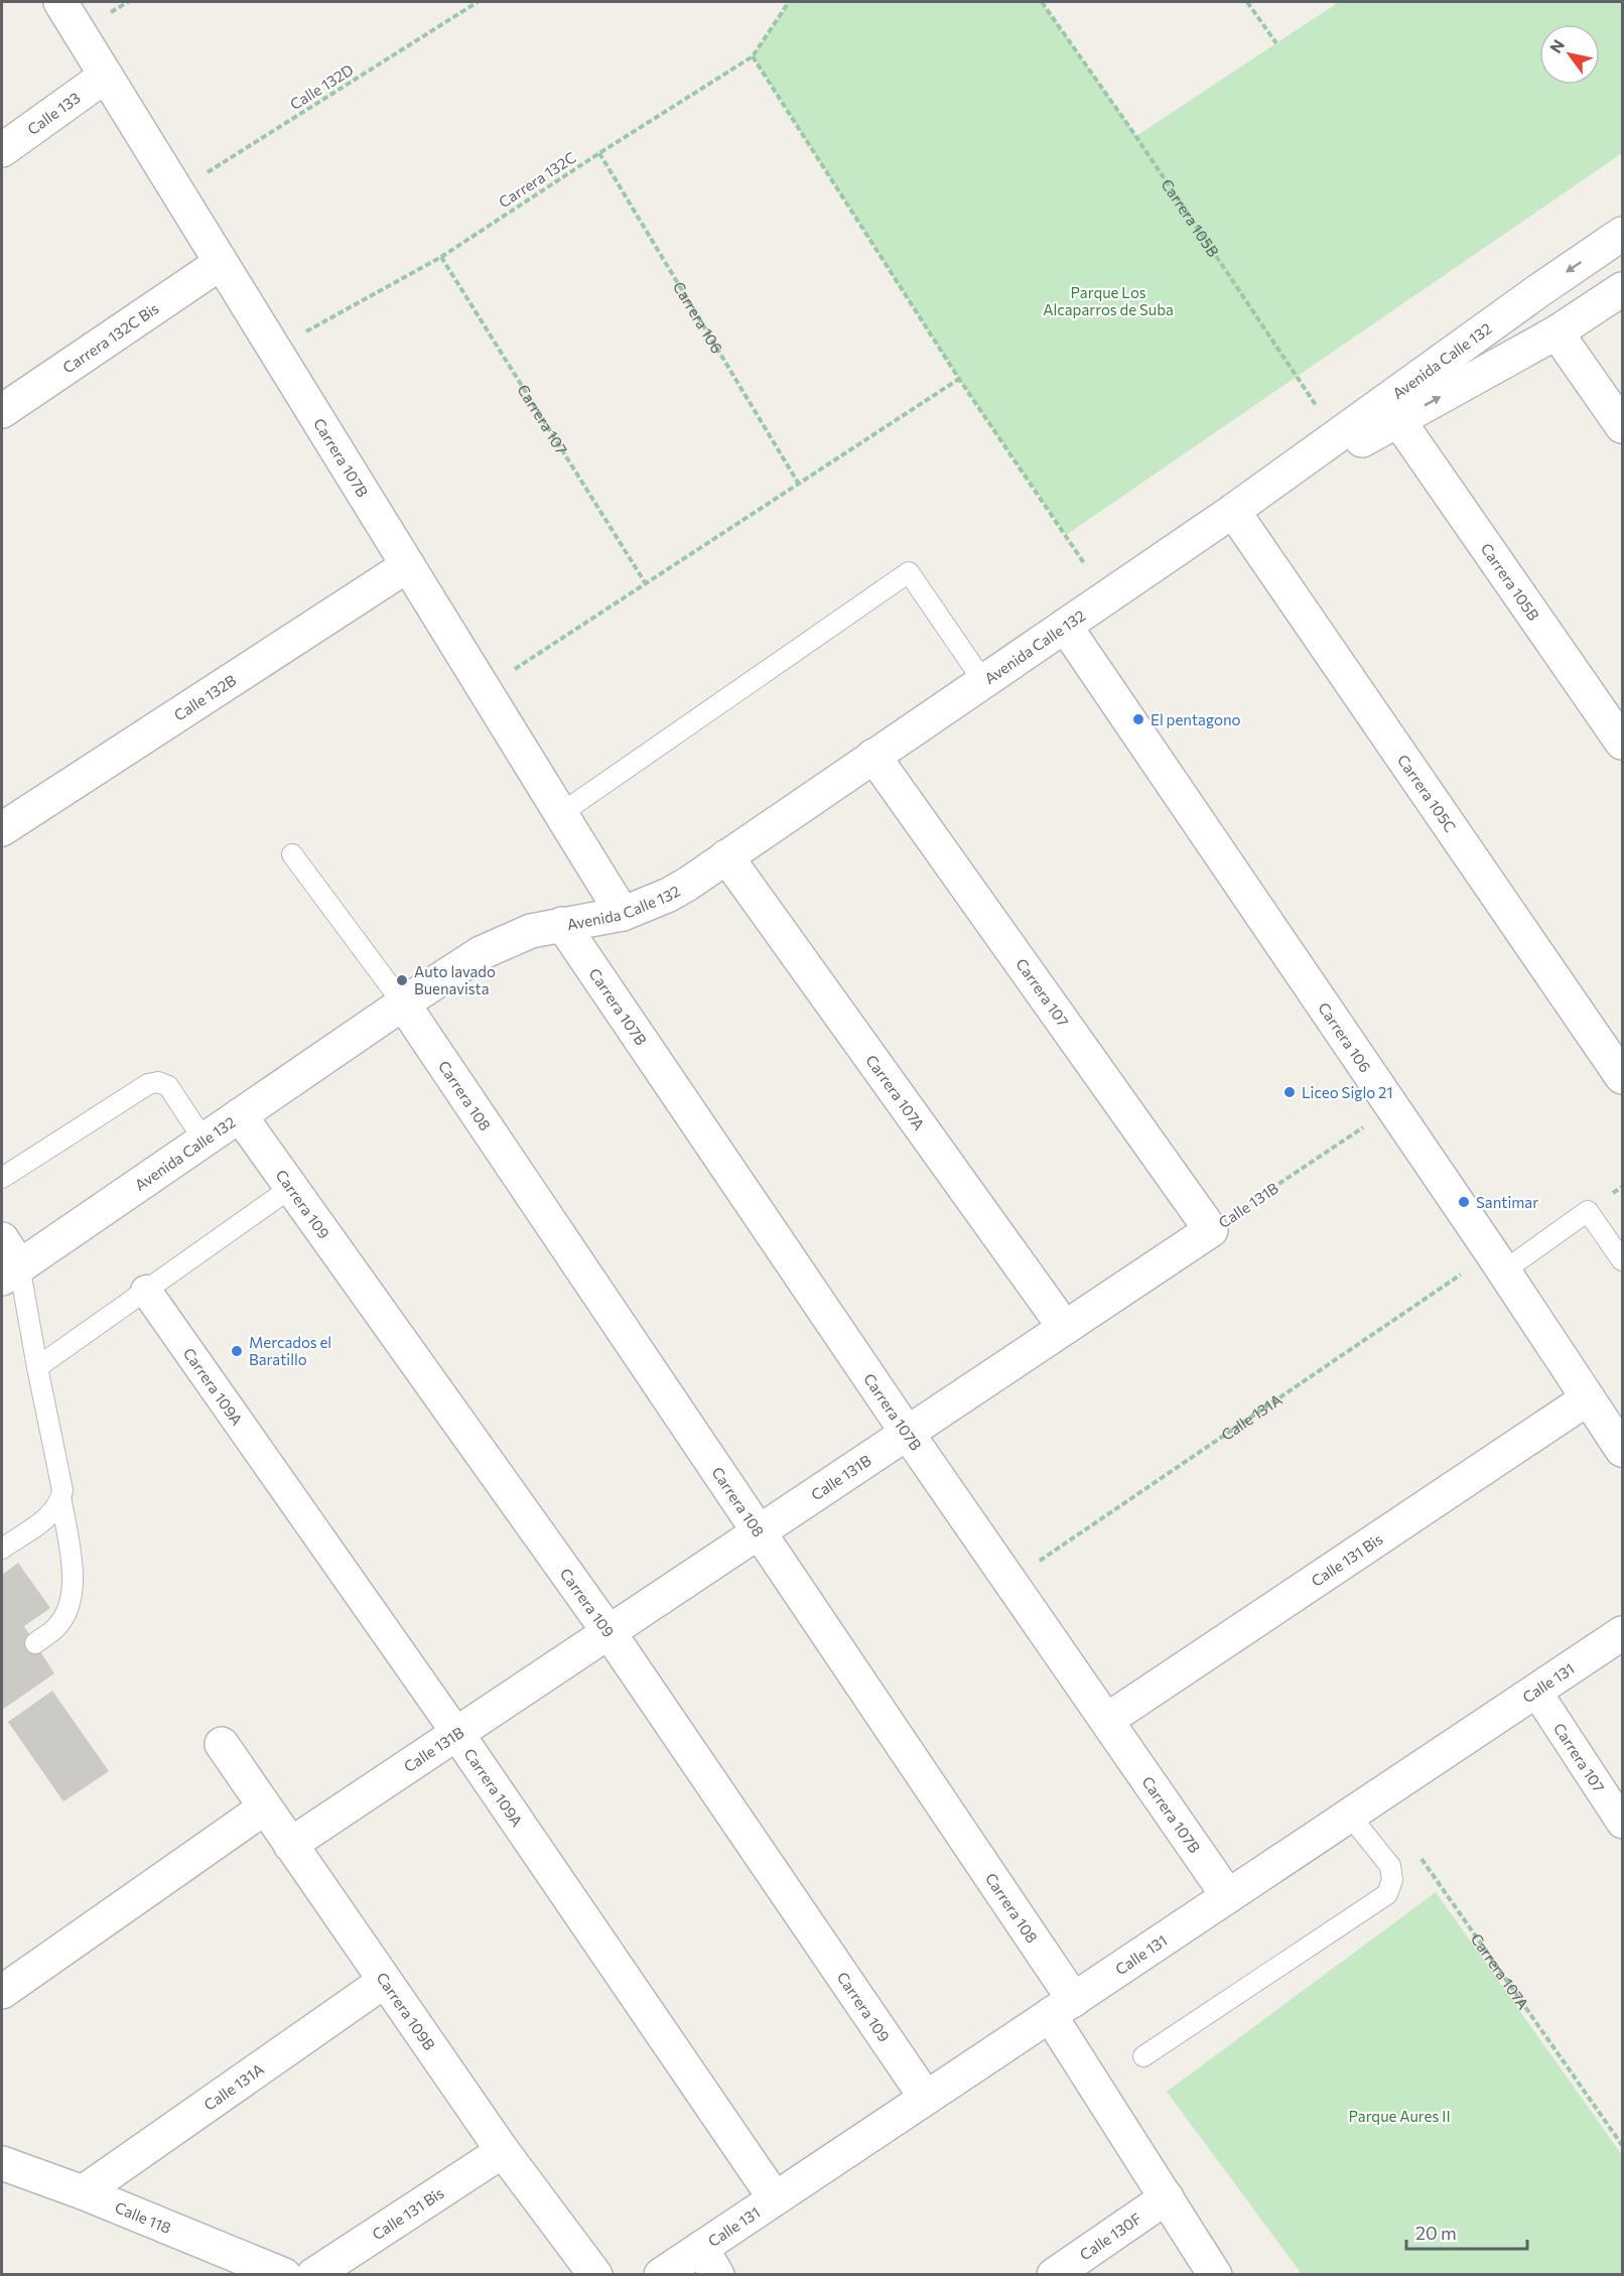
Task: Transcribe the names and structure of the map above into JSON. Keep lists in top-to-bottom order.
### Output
{
  "streets": {
    "street": [
      "Calle 133",
      "Carrera 105B",
      "Carrera 106",
      "Carrera 132C Bis",
      "Avenida Calle 132",
      "Carrera 107",
      "Carrera 107B",
      "Calle 132B",
      "Carrera 105C",
      "Carrera 107A",
      "Carrera 108",
      "Carrera 109",
      "Calle 131B",
      "Carrera 109A",
      "Calle 131A",
      "Calle 131 Bis",
      "Calle 131",
      "Carrera 109B",
      "Calle 118",
      "Calle 130F"
    ],
    "path": ["Calle 132D", "Carrera 132C"]
  },
  "crossings": [
    ["Calle 132D", "Carrera 107B"],
    ["Calle 133", "Carrera 107B"],
    ["Carrera 132C", "Carrera 106"],
    ["Carrera 132C", "Carrera 107"],
    ["Carrera 132C", "Carrera 107B"],
    ["Carrera 105B", "Avenida Calle 132"],
    ["Carrera 106", "Avenida Calle 132"],
    ["Carrera 106", "Calle 131B"],
    ["Carrera 106", "Calle 131A"],
    ["Carrera 106", "Calle 131 Bis"],
    ["Carrera 132C Bis", "Carrera 107B"],
    ["Avenida Calle 132", "Carrera 107"],
    ["Avenida Calle 132", "Carrera 107B"],
    ["Avenida Calle 132", "Carrera 105C"],
    ["Avenida Calle 132", "Carrera 107A"],
    ["Avenida Calle 132", "Carrera 108"],
    ["Avenida Calle 132", "Carrera 109"],
    ["Carrera 107", "Calle 131B"],
    ["Carrera 107", "Calle 131"],
    ["Carrera 107B", "Calle 132B"],
    ["Carrera 107B", "Calle 131B"],
    ["Carrera 107B", "Calle 131A"],
    ["Carrera 107B", "Calle 131 Bis"],
    ["Carrera 107B", "Calle 131"],
    ["Carrera 107A", "Calle 131B"],
    ["Carrera 108", "Calle 131B"],
    ["Carrera 108", "Calle 131"],
    ["Carrera 108", "Calle 130F"],
    ["Carrera 109", "Calle 131B"],
    ["Carrera 109", "Calle 131"],
    ["Calle 131B", "Carrera 109A"],
    ["Calle 131B", "Carrera 109B"],
    ["Carrera 109A", "Calle 131"],
    ["Calle 131A", "Carrera 109B"],
    ["Calle 131A", "Calle 118"],
    ["Calle 131 Bis", "Carrera 109B"]
  ],
  "parks": ["Parque Los Alcaparros de Suba", "Parque Aures II"],
  "places": [
    "El pentagono",
    "Auto lavado Buenavista",
    "Liceo Siglo 21",
    "Santimar",
    "Mercados el Baratillo"
  ],
  "scale_bar": "20 m",
  "north": "top left"
}
